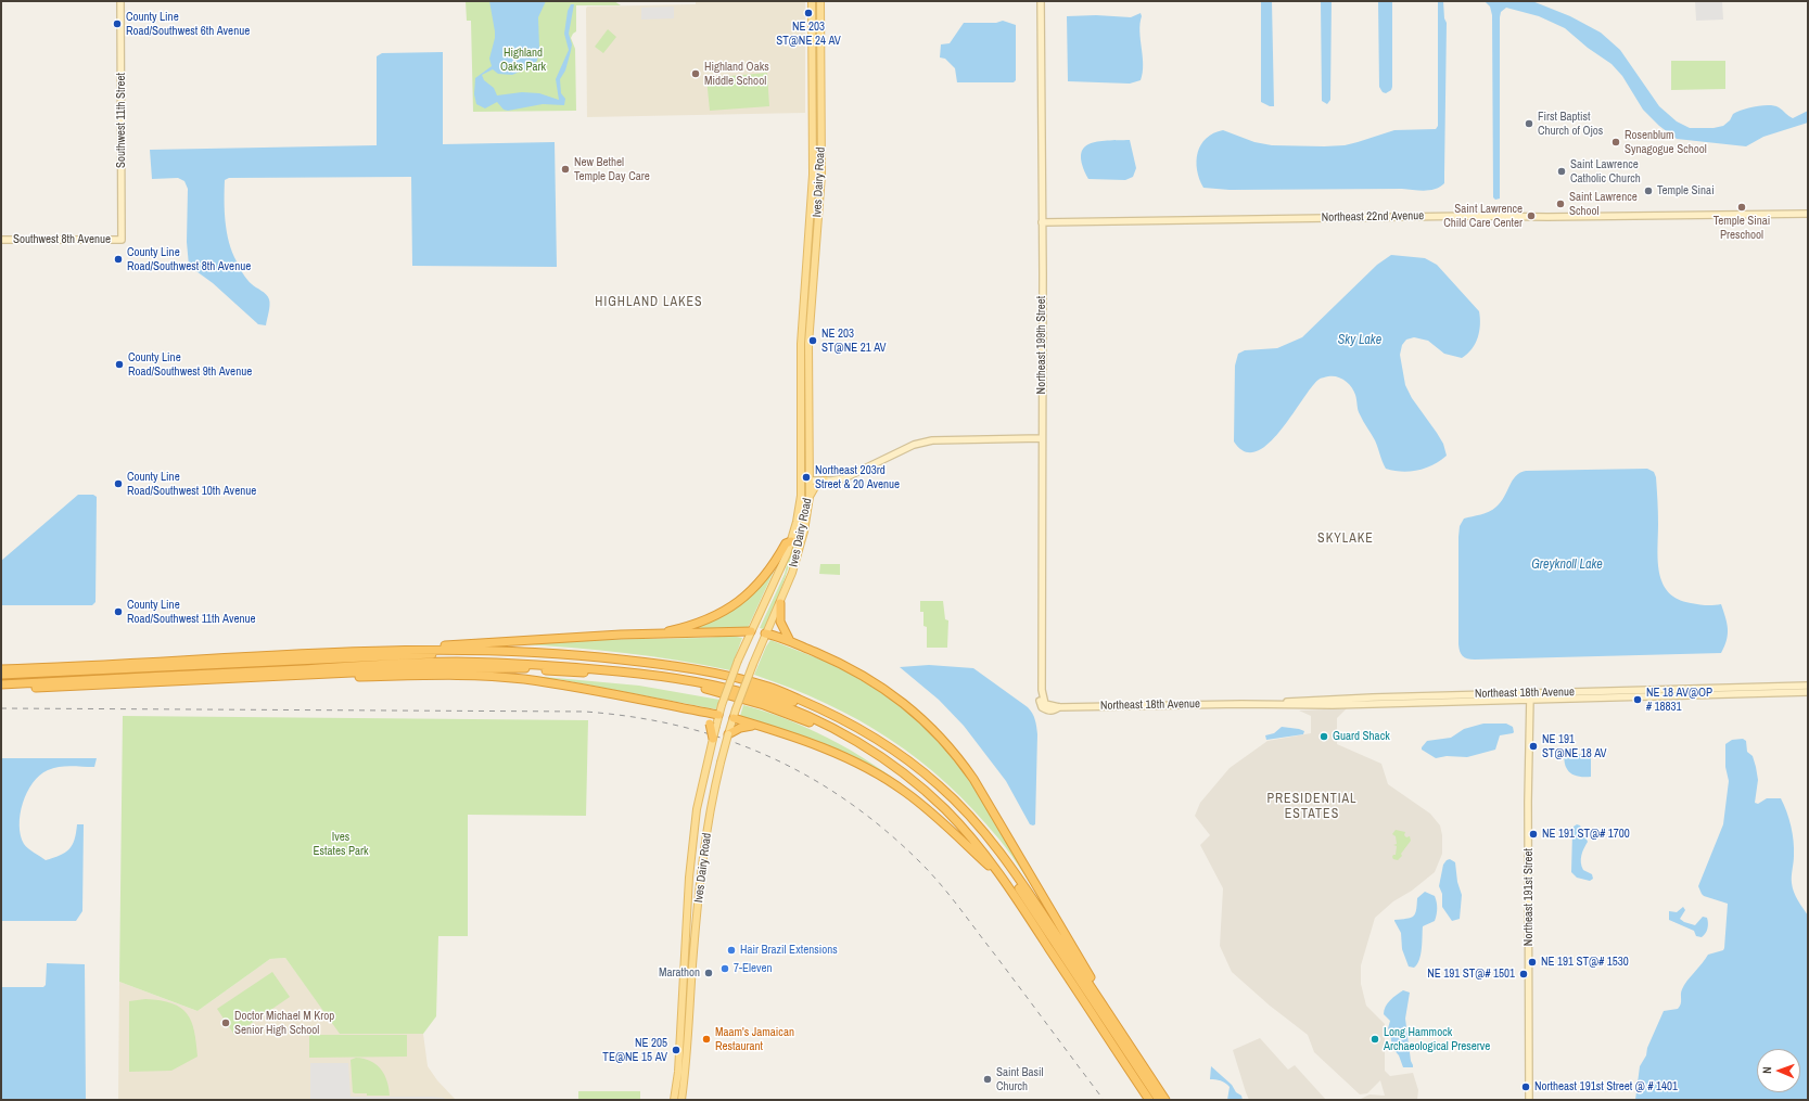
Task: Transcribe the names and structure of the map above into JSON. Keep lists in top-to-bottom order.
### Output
{
  "streets": {
    "main road": ["Ives Dairy Road"],
    "street": [
      "Southwest 11th Street",
      "Northeast 22nd Avenue",
      "Southwest 8th Avenue",
      "Northeast 199th Street",
      "Northeast 18th Avenue",
      "Northeast 191st Street"
    ]
  },
  "crossings": [
    ["Southwest 11th Street", "Southwest 8th Avenue"],
    ["Northeast 22nd Avenue", "Northeast 199th Street"],
    ["Northeast 199th Street", "Northeast 18th Avenue"],
    ["Northeast 18th Avenue", "Northeast 191st Street"]
  ],
  "districts": ["HIGHLAND LAKES", "SKYLAKE", "PRESIDENTIAL ESTATES"],
  "water": ["Sky Lake", "Greyknoll Lake"],
  "parks": ["Highland Oaks Park", "Ives Estates Park"],
  "places": [
    "NE 203 ST@NE 24 AV",
    "County Line Road/Southwest 6th Avenue",
    "Highland Oaks Middle School",
    "First Baptist Church of Ojos",
    "Rosenblum Synagogue School",
    "New Bethel Temple Day Care",
    "Saint Lawrence Catholic Church",
    "Temple Sinai",
    "Saint Lawrence School",
    "Temple Sinai Preschool",
    "Saint Lawrence Child Care Center",
    "County Line Road/Southwest 8th Avenue",
    "NE 203 ST@NE 21 AV",
    "County Line Road/Southwest 9th Avenue",
    "Northeast 203rd Street & 20 Avenue",
    "County Line Road/Southwest 10th Avenue",
    "County Line Road/Southwest 11th Avenue",
    "NE 18 AV@OP # 18831",
    "Guard Shack",
    "NE 191 ST@NE 18 AV",
    "NE 191 ST@# 1700",
    "Hair Brazil Extensions",
    "NE 191 ST@# 1530",
    "7-Eleven",
    "Marathon",
    "NE 191 ST@# 1501",
    "Doctor Michael M Krop Senior High School",
    "Maam's Jamaican Restaurant",
    "Long Hammock Archaeological Preserve",
    "NE 205 TE@NE 15 AV",
    "Saint Basil Church",
    "Northeast 191st Street @ # 1401"
  ],
  "north": "left"
}
